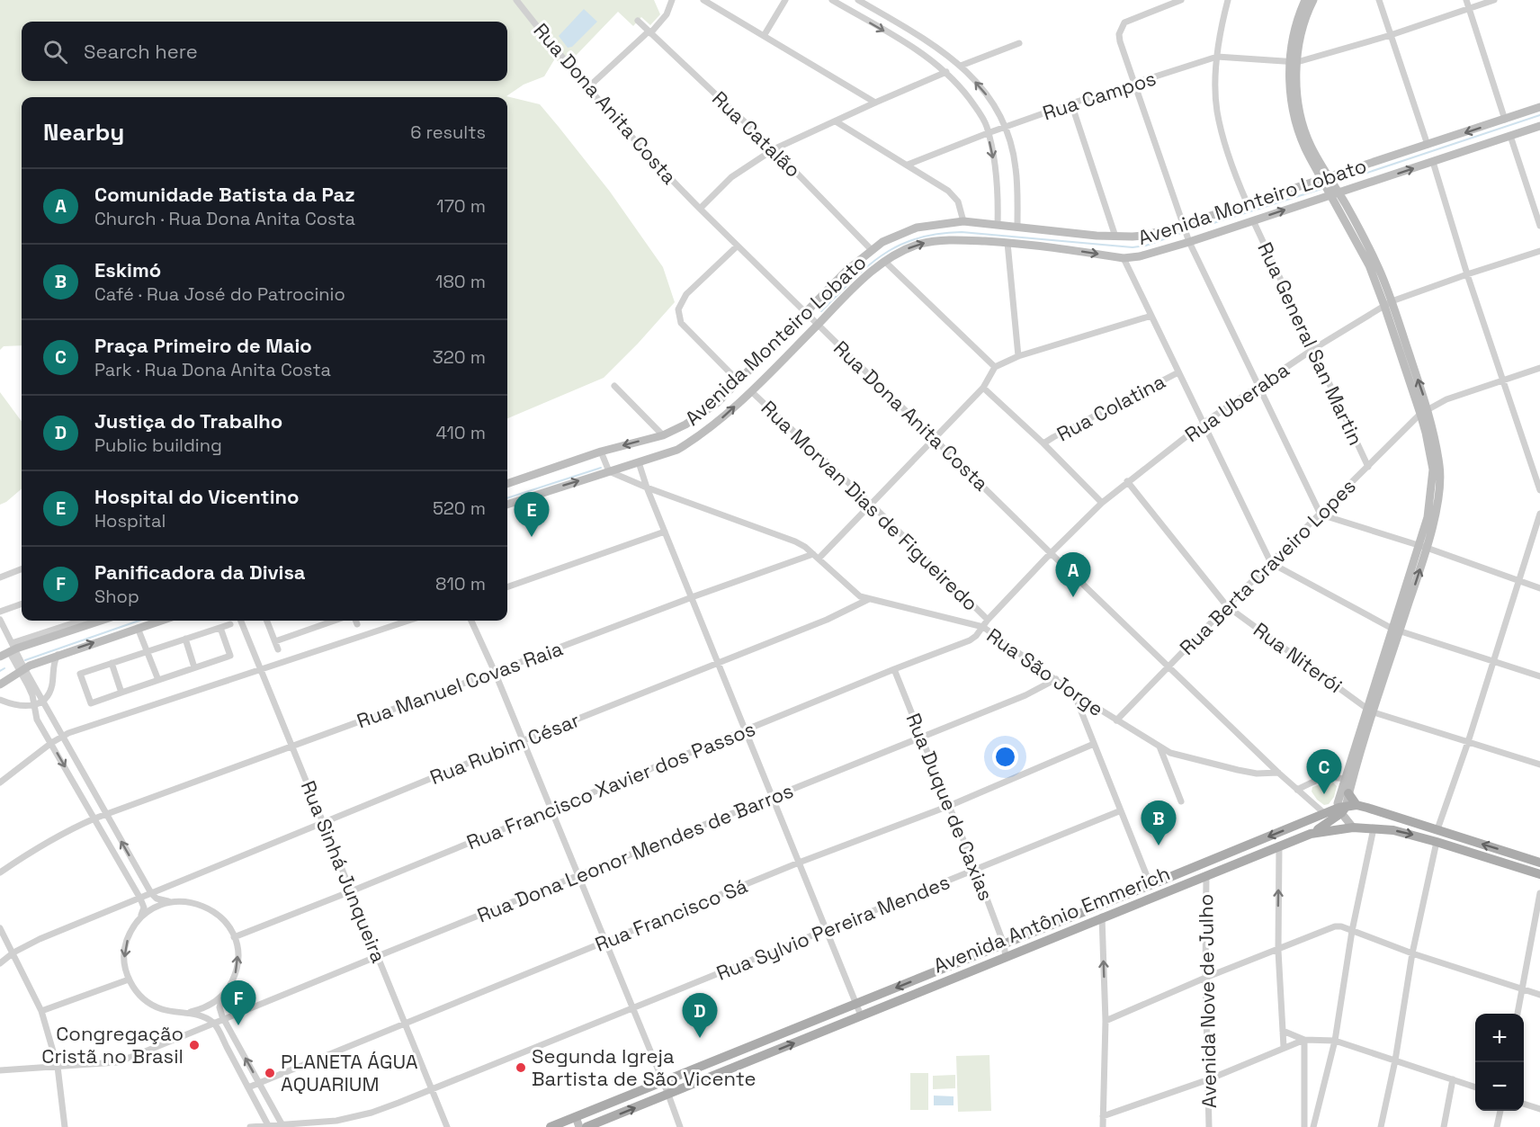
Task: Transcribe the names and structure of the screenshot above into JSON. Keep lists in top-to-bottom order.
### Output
{
  "streets": {
    "main road": ["Avenida Antônio Emmerich"],
    "street": [
      "Rua Campos",
      "Rua Dona Anita Costa",
      "Rua Catalão",
      "Avenida Monteiro Lobato",
      "Rua General San Martin",
      "Rua Uberaba",
      "Rua Colatina",
      "Rua Morvan Dias de Figueiredo",
      "Rua Berta Craveiro Lopes",
      "Rua Niterói",
      "Rua São Jorge",
      "Rua Manuel Covas Raia",
      "Rua Rubim César",
      "Rua Francisco Xavier dos Passos",
      "Rua Duque de Caxias",
      "Rua Dona Leonor Mendes de Barros",
      "Rua Sinhá Junqueira",
      "Rua Francisco Sá",
      "Rua Sylvio Pereira Mendes",
      "Avenida Nove de Julho"
    ]
  },
  "crossings": [
    ["Rua Dona Anita Costa", "Avenida Monteiro Lobato"],
    ["Rua Dona Anita Costa", "Rua Uberaba"],
    ["Rua Dona Anita Costa", "Rua Berta Craveiro Lopes"],
    ["Rua Dona Anita Costa", "Rua São Jorge"],
    ["Rua Dona Anita Costa", "Avenida Antônio Emmerich"],
    ["Rua Catalão", "Avenida Monteiro Lobato"],
    ["Avenida Monteiro Lobato", "Rua General San Martin"],
    ["Avenida Monteiro Lobato", "Rua Morvan Dias de Figueiredo"],
    ["Avenida Monteiro Lobato", "Rua São Jorge"],
    ["Rua General San Martin", "Rua Uberaba"],
    ["Rua General San Martin", "Rua Berta Craveiro Lopes"],
    ["Rua Uberaba", "Rua Morvan Dias de Figueiredo"],
    ["Rua Uberaba", "Rua Niterói"],
    ["Rua Uberaba", "Rua São Jorge"],
    ["Rua Uberaba", "Rua Francisco Xavier dos Passos"],
    ["Rua Berta Craveiro Lopes", "Rua Niterói"],
    ["Rua Berta Craveiro Lopes", "Rua São Jorge"],
    ["Rua São Jorge", "Rua Manuel Covas Raia"],
    ["Rua São Jorge", "Rua Rubim César"],
    ["Rua São Jorge", "Rua Francisco Xavier dos Passos"],
    ["Rua São Jorge", "Rua Dona Leonor Mendes de Barros"],
    ["Rua Manuel Covas Raia", "Rua Sinhá Junqueira"],
    ["Rua Rubim César", "Rua Sinhá Junqueira"],
    ["Rua Francisco Xavier dos Passos", "Rua Duque de Caxias"],
    ["Rua Francisco Xavier dos Passos", "Rua Sinhá Junqueira"],
    ["Rua Duque de Caxias", "Rua Dona Leonor Mendes de Barros"],
    ["Rua Duque de Caxias", "Rua Francisco Sá"],
    ["Rua Duque de Caxias", "Avenida Antônio Emmerich"],
    ["Rua Duque de Caxias", "Rua Sylvio Pereira Mendes"],
    ["Rua Dona Leonor Mendes de Barros", "Rua Sinhá Junqueira"],
    ["Rua Sinhá Junqueira", "Rua Francisco Sá"],
    ["Rua Sinhá Junqueira", "Rua Sylvio Pereira Mendes"],
    ["Avenida Antônio Emmerich", "Avenida Nove de Julho"]
  ],
  "places": ["Congregação Cristã no Brasil", "Segunda Igreja Bartista de São Vicente", "PLANETA ÁGUA AQUARIUM"],
  "page": {
    "search": "Search here",
    "heading": ["Nearby", "6 results"],
    "list": [
      {
        "mark": "A",
        "name": "Comunidade Batista da Paz",
        "note": "Church · Rua Dona Anita Costa",
        "value": "170 m"
      },
      {
        "mark": "B",
        "name": "Eskimó",
        "note": "Café · Rua José do Patrocinio",
        "value": "180 m"
      },
      {
        "mark": "C",
        "name": "Praça Primeiro de Maio",
        "note": "Park · Rua Dona Anita Costa",
        "value": "320 m"
      },
      {
        "mark": "D",
        "name": "Justiça do Trabalho",
        "note": "Public building",
        "value": "410 m"
      },
      {
        "mark": "E",
        "name": "Hospital do Vicentino",
        "note": "Hospital",
        "value": "520 m"
      },
      {
        "mark": "F",
        "name": "Panificadora da Divisa",
        "note": "Shop",
        "value": "810 m"
      }
    ],
    "pins": [
      "E",
      "A",
      "C",
      "B",
      "F",
      "D"
    ],
    "map_buttons": ["+", "−"]
  }
}
